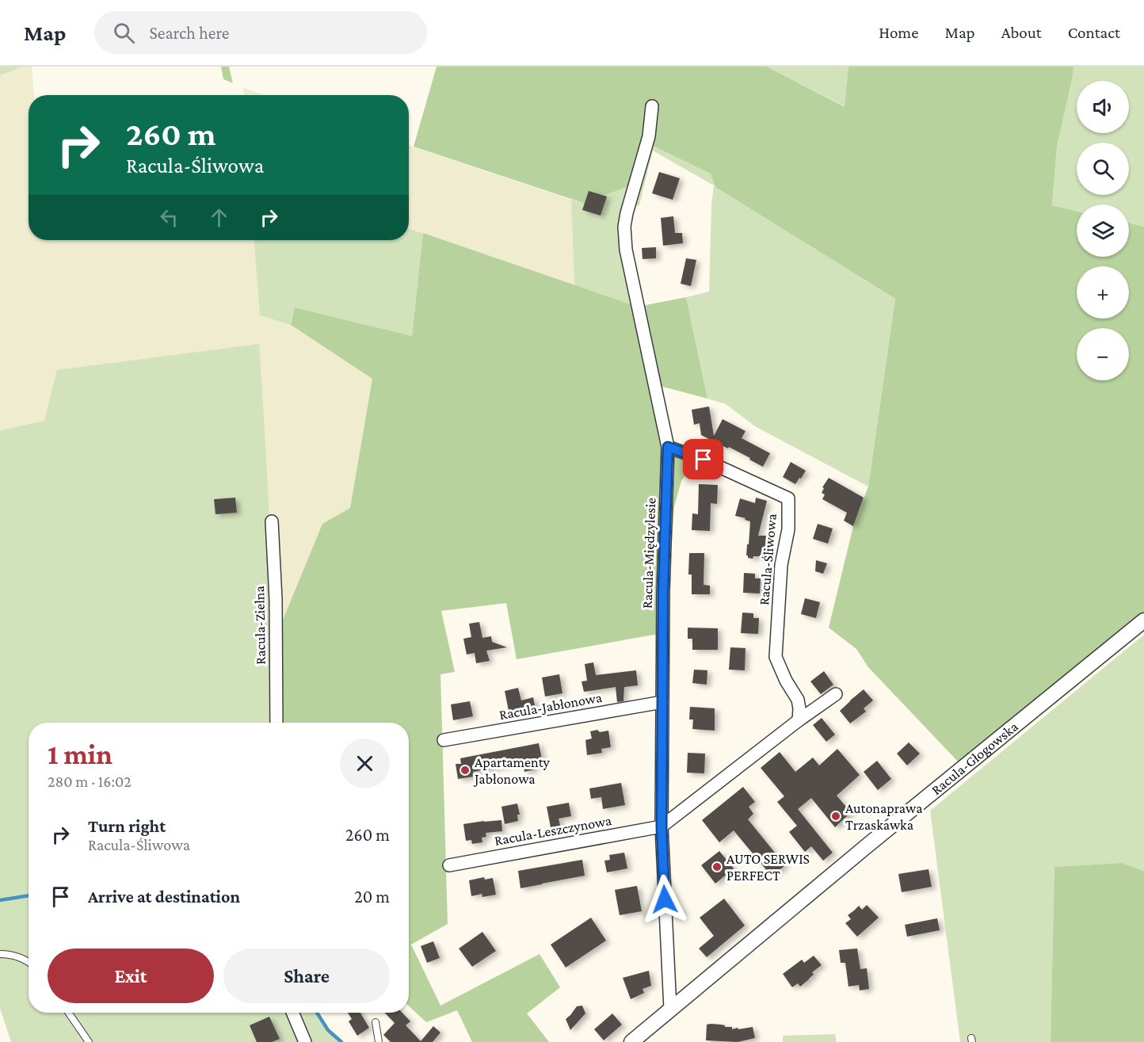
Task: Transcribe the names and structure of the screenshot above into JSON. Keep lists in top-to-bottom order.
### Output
{
  "streets": {
    "street": [
      "Racula-Międzylesie",
      "Racula-Śliwowa",
      "Racula-Zielna",
      "Racula-Jabłonowa",
      "Racula-Głogowska",
      "Racula-Leszczynowa"
    ]
  },
  "crossings": [
    ["Racula-Międzylesie", "Racula-Śliwowa"],
    ["Racula-Międzylesie", "Racula-Jabłonowa"],
    ["Racula-Międzylesie", "Racula-Głogowska"],
    ["Racula-Międzylesie", "Racula-Leszczynowa"]
  ],
  "places": ["Apartamenty Jabłonowa", "Autonaprawa Trzaskawka", "AUTO SERWIS PERFECT"],
  "page": {
    "header": "Map",
    "search": "Search here",
    "nav": [
      "Home",
      "Map",
      "About",
      "Contact"
    ],
    "map_buttons": ["+", "−"],
    "turn": ["260 m", "Racula-Śliwowa"],
    "heading": ["1 min", "280 m · 16:02"],
    "list": [
      {
        "name": "Turn right",
        "note": "Racula-Śliwowa",
        "value": "260 m"
      },
      {
        "name": "Arrive at destination",
        "value": "20 m"
      }
    ],
    "buttons": ["Exit", "Share"]
  }
}
